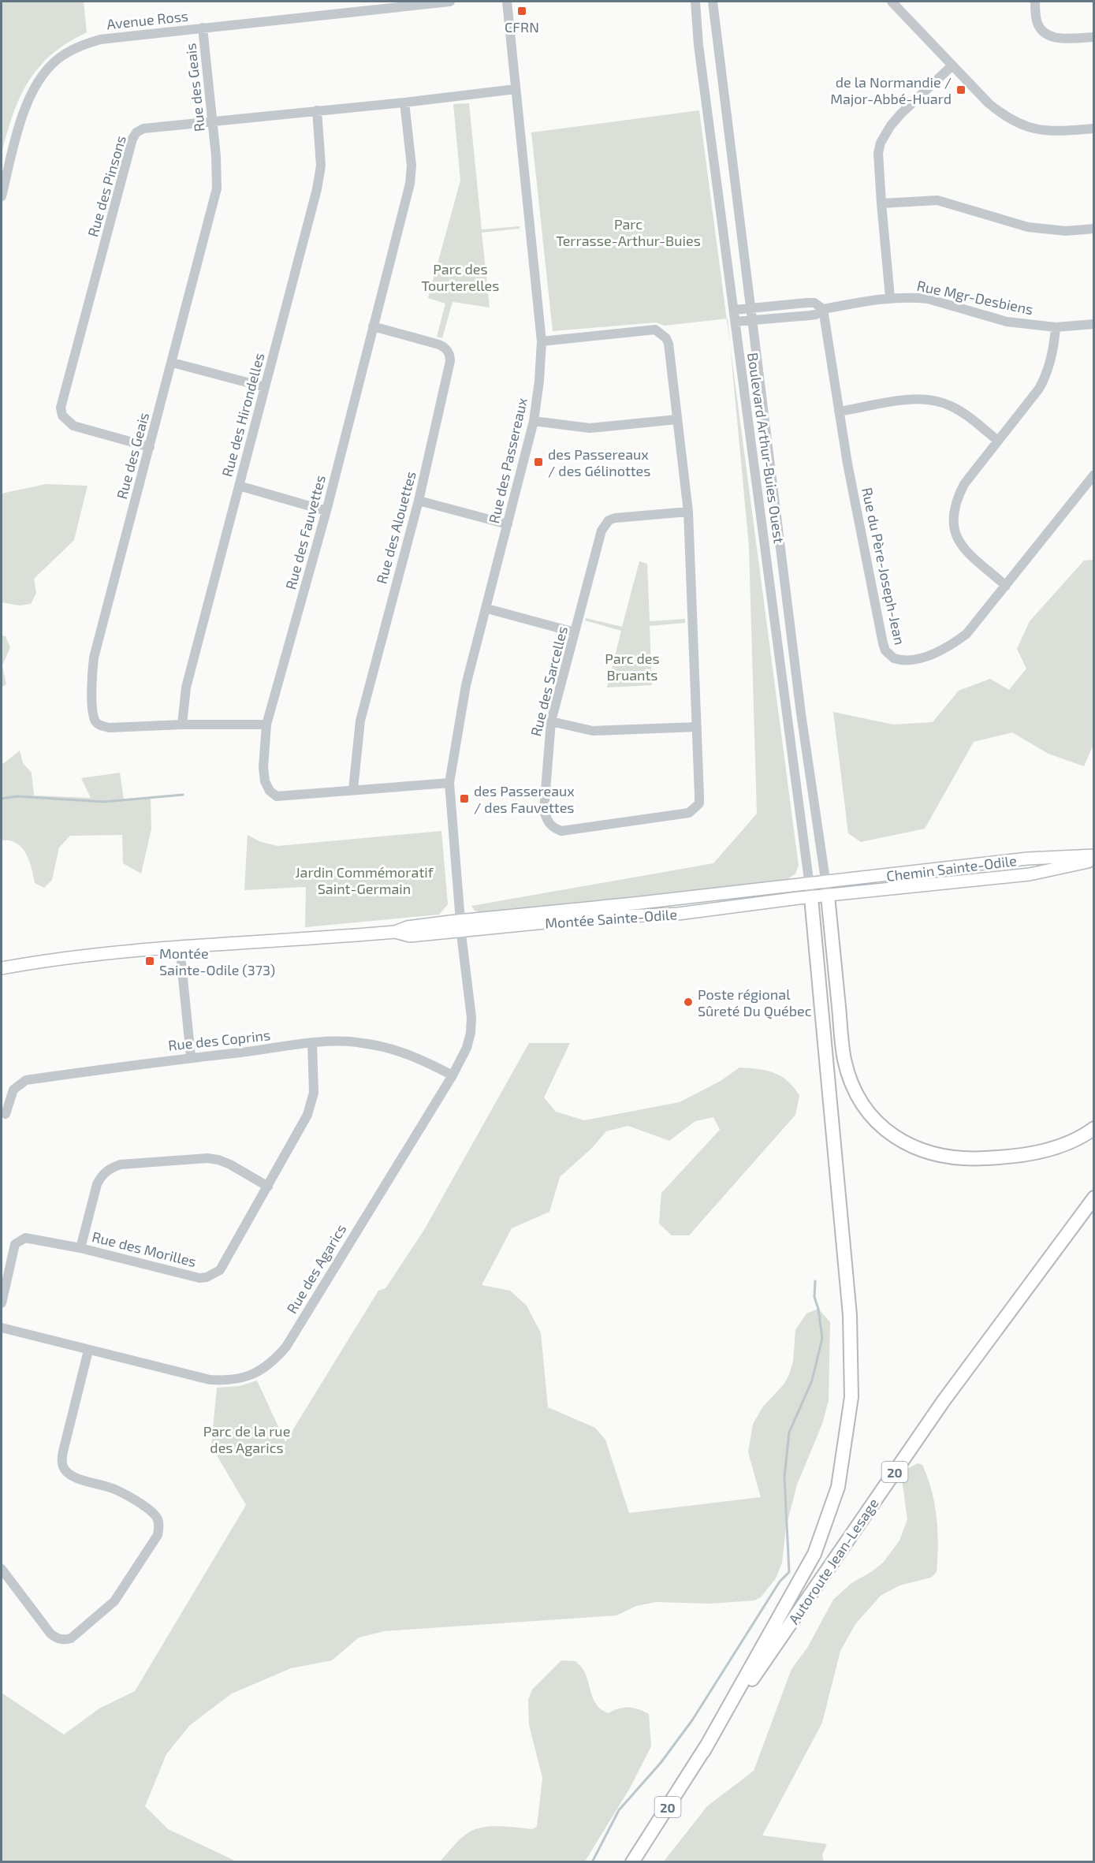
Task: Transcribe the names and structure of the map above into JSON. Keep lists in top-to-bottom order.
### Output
{
  "streets": {
    "highway": ["20", "Autoroute Jean-Lesage"],
    "main road": ["Chemin Sainte-Odile", "Montée Sainte-Odile"],
    "street": [
      "Avenue Ross",
      "Rue des Geais",
      "Rue des Pinsons",
      "Rue Mgr-Desbiens",
      "Rue des Hirondelles",
      "Boulevard Arthur-Buies Ouest",
      "Rue des Passereaux",
      "Rue des Alouettes",
      "Rue des Fauvettes",
      "Rue du Père-Joseph-Jean",
      "Rue des Sarcelles",
      "Rue des Coprins",
      "Rue des Morilles",
      "Rue des Agarics"
    ]
  },
  "crossings": [
    ["Avenue Ross", "Rue des Geais"],
    ["Rue des Geais", "Rue des Pinsons"],
    ["Rue des Geais", "Rue des Hirondelles"],
    ["Rue des Geais", "Rue des Fauvettes"],
    ["Rue des Pinsons", "Rue des Hirondelles"],
    ["Rue des Pinsons", "Rue des Passereaux"],
    ["Rue des Pinsons", "Rue des Fauvettes"],
    ["Rue Mgr-Desbiens", "Boulevard Arthur-Buies Ouest"],
    ["Rue Mgr-Desbiens", "Rue du Père-Joseph-Jean"],
    ["Boulevard Arthur-Buies Ouest", "Chemin Sainte-Odile"],
    ["Boulevard Arthur-Buies Ouest", "Montée Sainte-Odile"],
    ["Rue des Passereaux", "Rue des Fauvettes"],
    ["Rue des Passereaux", "Rue des Sarcelles"],
    ["Rue des Passereaux", "Montée Sainte-Odile"],
    ["Rue des Passereaux", "Rue des Agarics"],
    ["Rue des Alouettes", "Rue des Fauvettes"],
    ["Chemin Sainte-Odile", "Montée Sainte-Odile"],
    ["Montée Sainte-Odile", "Rue des Agarics"],
    ["Rue des Coprins", "Rue des Morilles"],
    ["Rue des Coprins", "Rue des Agarics"]
  ],
  "parks": [
    "Parc Terrasse-Arthur-Buies",
    "Parc des Tourterelles",
    "Parc des Bruants",
    "Jardin Commémoratif Saint-Germain",
    "Parc de la rue des Agarics"
  ],
  "places": {
    "transit": [
      "CFRN",
      "de la Normandie / Major-Abbé-Huard",
      "des Passereaux / des Gélinottes",
      "des Passereaux / des Fauvettes",
      "Montée Sainte-Odile (373)"
    ],
    "other": ["Poste régional Sûreté Du Québec"]
  }
}
